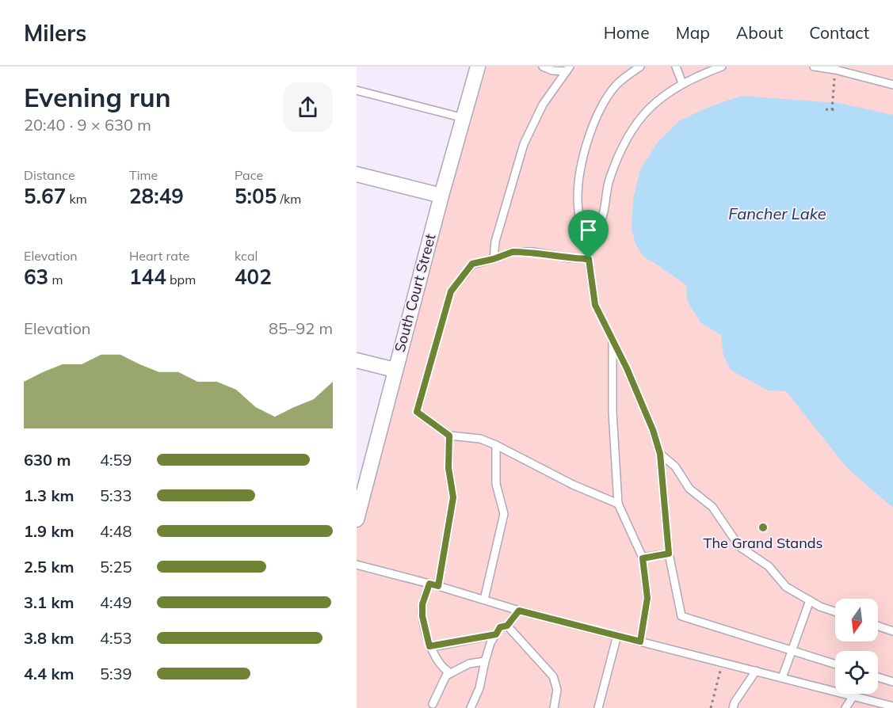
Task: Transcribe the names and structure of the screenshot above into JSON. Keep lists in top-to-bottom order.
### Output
{
  "streets": {
    "street": ["South Court Street"]
  },
  "water": ["Fancher Lake"],
  "places": ["The Grand Stands"],
  "north": "bottom",
  "page": {
    "header": "Milers",
    "nav": [
      "Home",
      "Map",
      "About",
      "Contact"
    ],
    "heading": ["Evening run", "20:40 · 9 × 630 m"],
    "stats": [
      ["Distance", "5.67 km"],
      ["Time", "28:49"],
      ["Pace", "5:05 /km"],
      ["Elevation", "63 m"],
      ["Heart rate", "144 bpm"],
      ["kcal", "402"]
    ],
    "chart": ["Elevation", "85–92 m"],
    "list": [
      {
        "name": "630 m",
        "note": "4:59"
      },
      {
        "name": "1.3 km",
        "note": "5:33"
      },
      {
        "name": "1.9 km",
        "note": "4:48"
      },
      {
        "name": "2.5 km",
        "note": "5:25"
      },
      {
        "name": "3.1 km",
        "note": "4:49"
      },
      {
        "name": "3.8 km",
        "note": "4:53"
      },
      {
        "name": "4.4 km",
        "note": "5:39"
      }
    ]
  }
}
